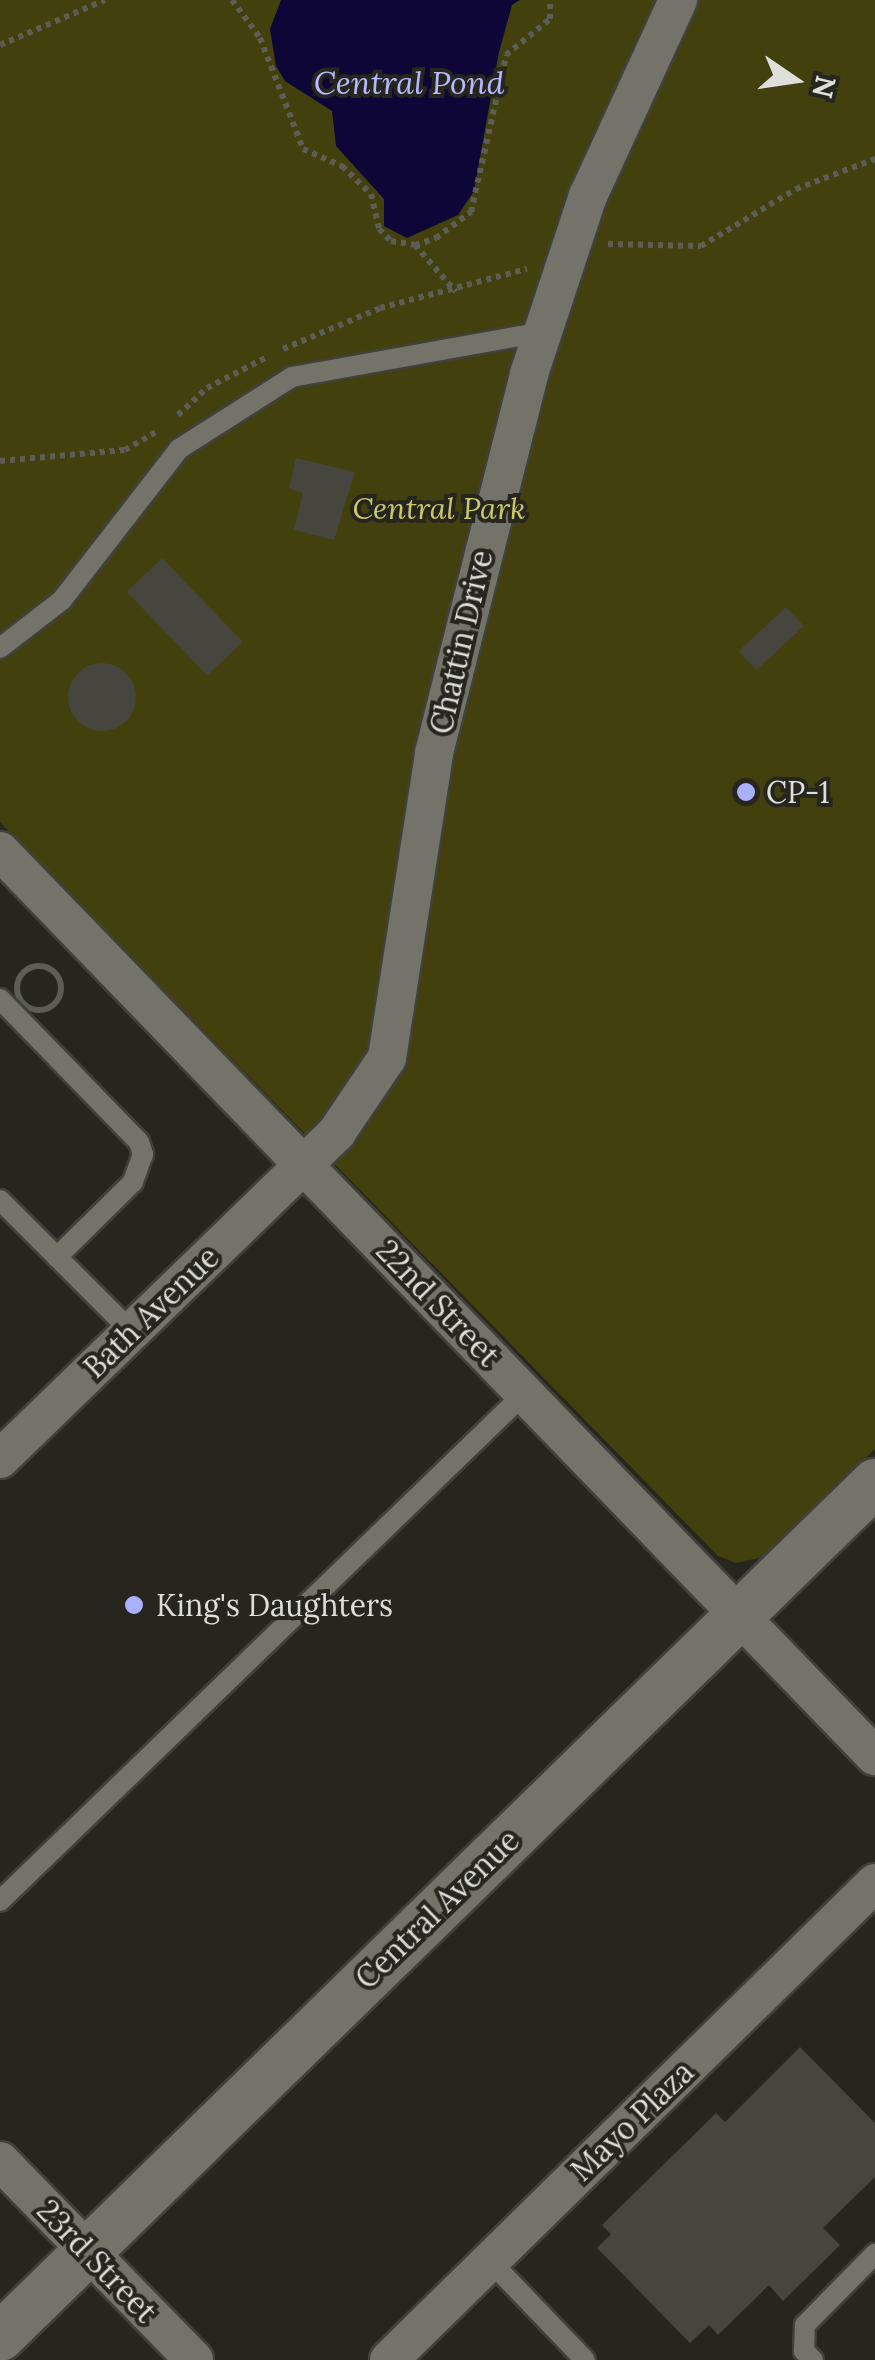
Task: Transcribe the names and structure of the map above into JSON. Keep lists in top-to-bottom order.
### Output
{
  "streets": {
    "street": [
      "Chattin Drive",
      "22nd Street",
      "Bath Avenue",
      "Central Avenue",
      "Mayo Plaza",
      "23rd Street"
    ]
  },
  "crossings": [
    ["Chattin Drive", "22nd Street"],
    ["Chattin Drive", "Bath Avenue"],
    ["22nd Street", "Bath Avenue"],
    ["22nd Street", "Central Avenue"],
    ["Central Avenue", "23rd Street"]
  ],
  "water": ["Central Pond"],
  "parks": ["Central Park"],
  "places": ["CP-1", "King's Daughters"],
  "north": "right"
}
